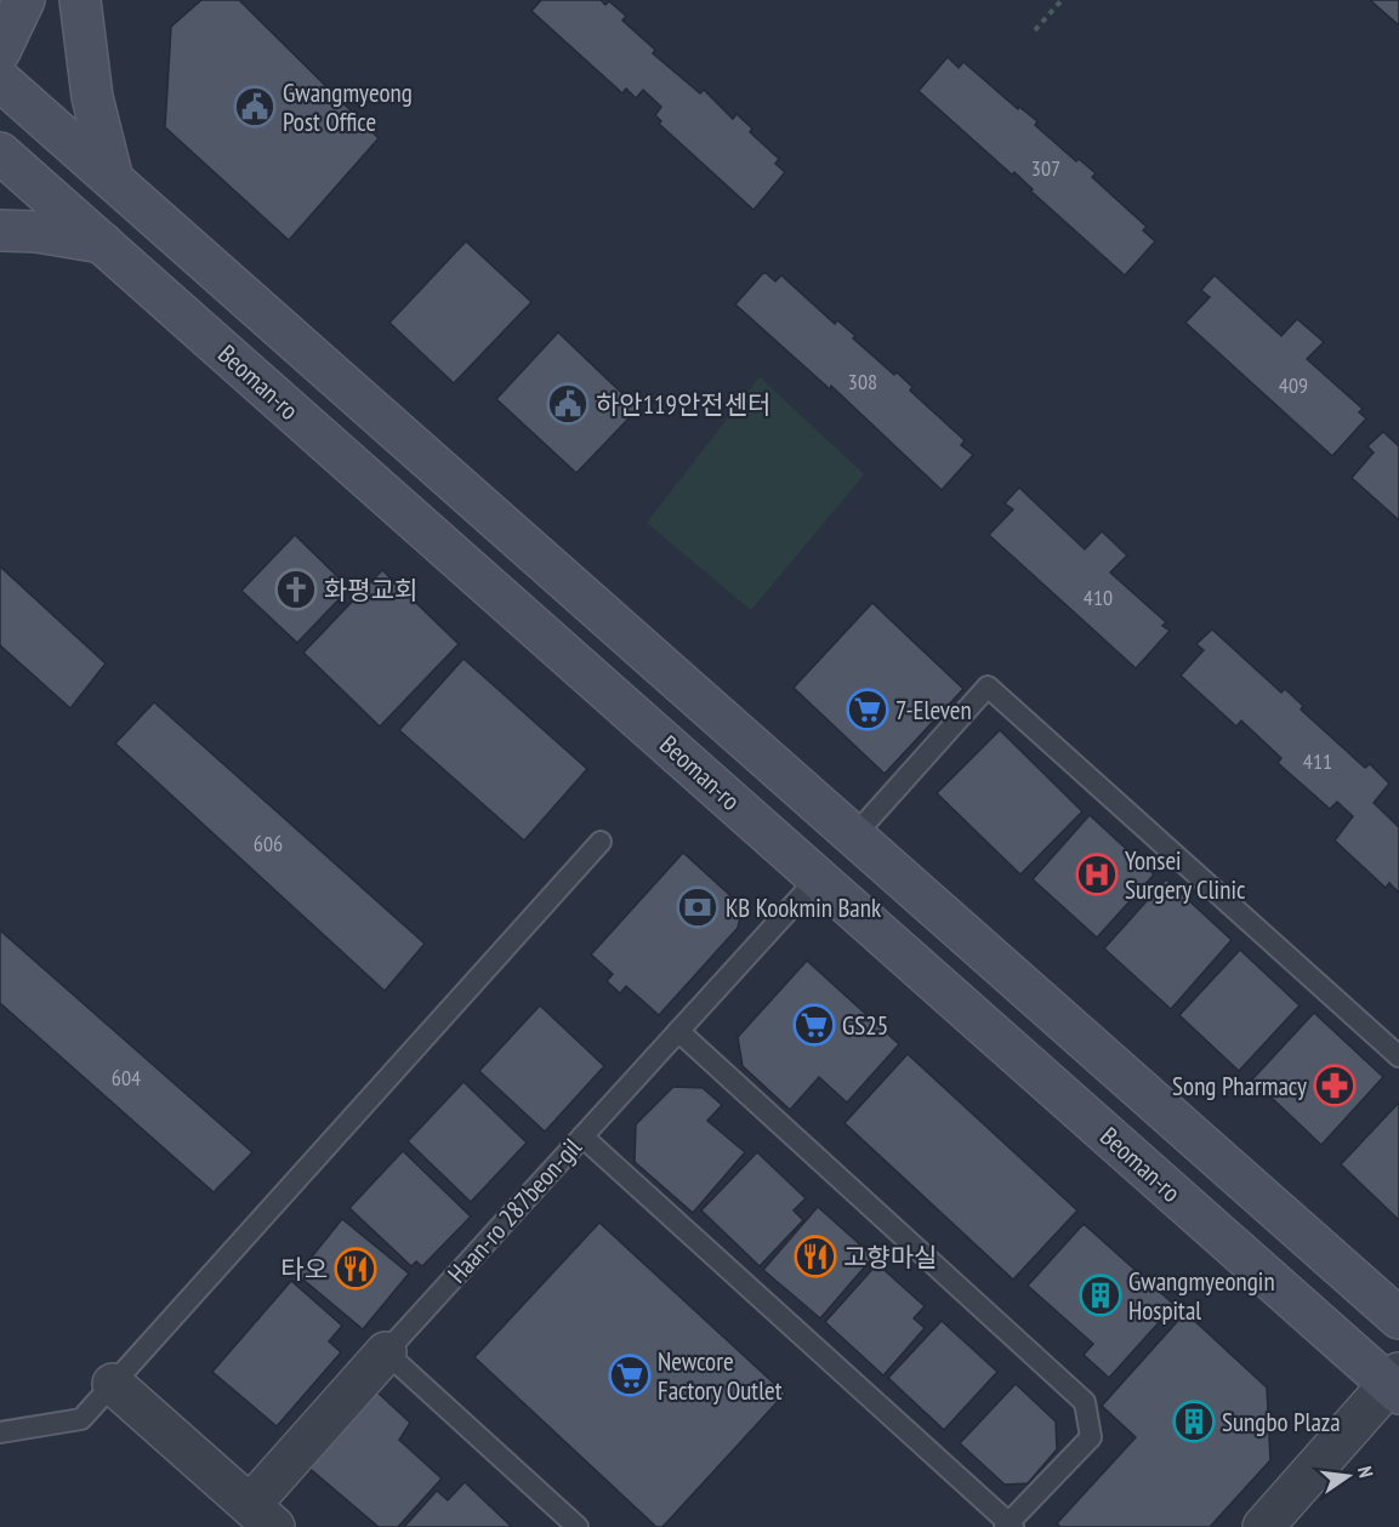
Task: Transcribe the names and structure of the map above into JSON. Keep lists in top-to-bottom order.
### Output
{
  "streets": {
    "main road": ["Beoman-ro"],
    "lane": ["Haan-ro 287beon-gil"]
  },
  "crossings": [
    ["Beoman-ro", "Haan-ro 287beon-gil"]
  ],
  "places": {
    "public building": ["Gwangmyeong Post Office", "하안119안전센터"],
    "church": ["화평교회"],
    "supermarket": ["7-Eleven", "GS25", "Newcore Factory Outlet"],
    "hospital": ["Yonsei Surgery Clinic"],
    "bank": ["KB Kookmin Bank"],
    "pharmacy": ["Song Pharmacy"],
    "restaurant": ["고향마실", "타오"],
    "building": ["Gwangmyeongin Hospital", "Sungbo Plaza"]
  },
  "house_numbers": [
    "307",
    "308",
    "409",
    "410",
    "411",
    "606",
    "604"
  ],
  "north": "right"
}
